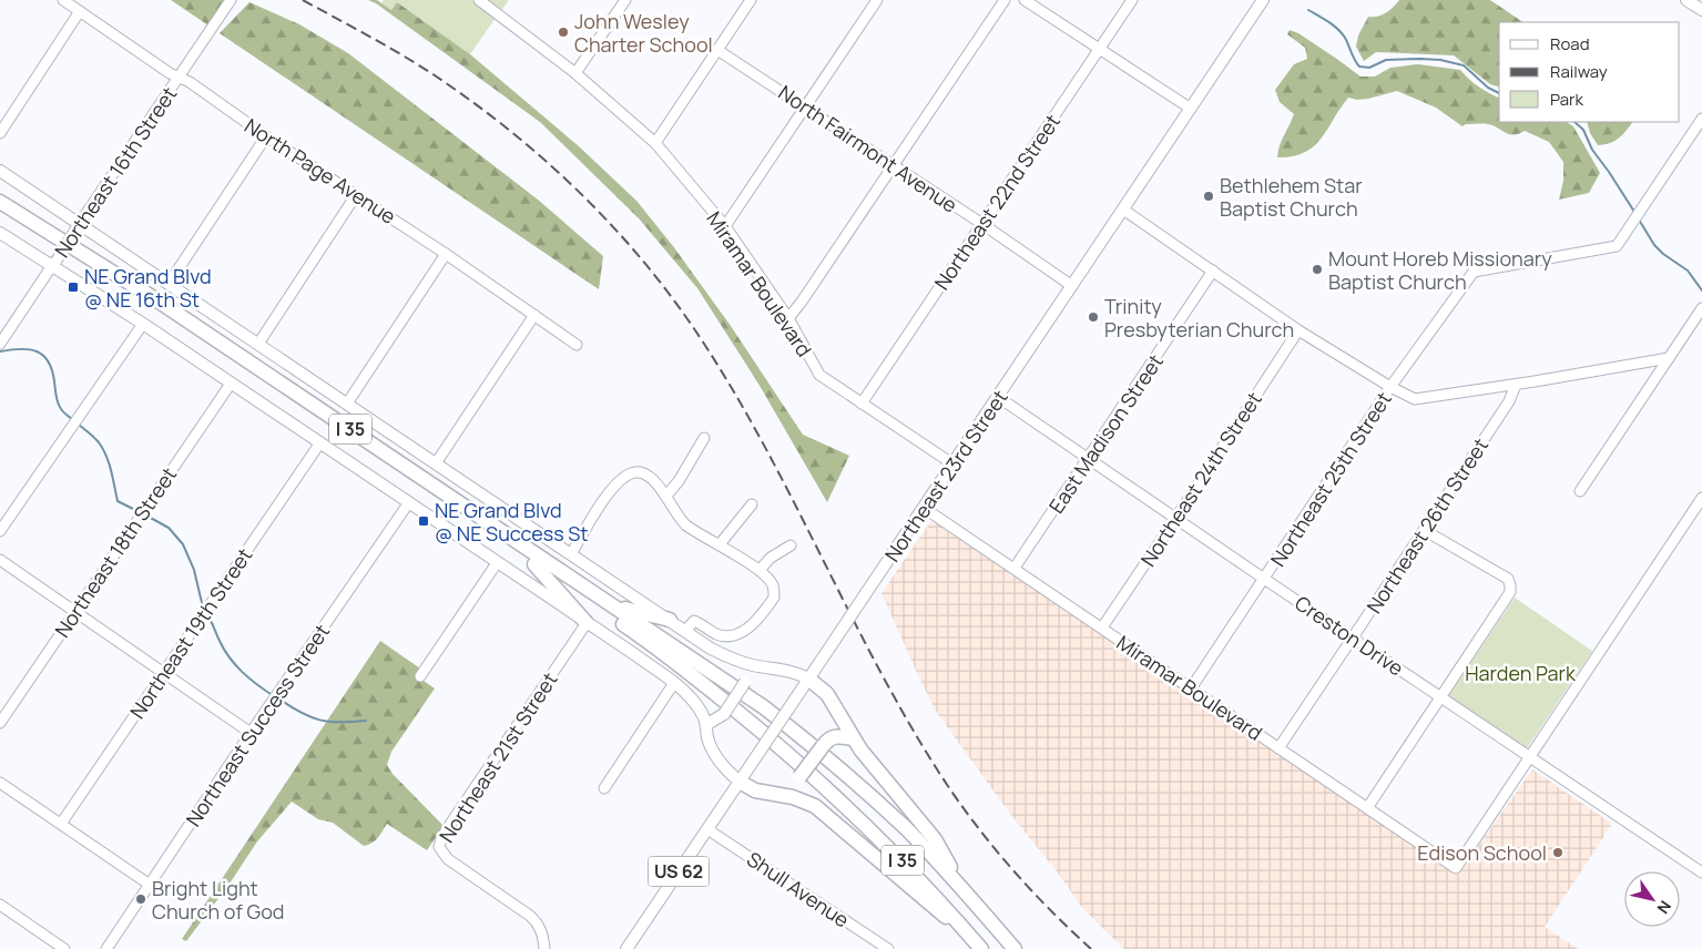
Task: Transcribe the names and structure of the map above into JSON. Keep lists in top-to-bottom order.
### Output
{
  "streets": {
    "highway": ["I 35"],
    "main road": ["Northeast 23rd Street", "US 62"],
    "street": [
      "North Fairmont Avenue",
      "North Page Avenue",
      "Northeast 16th Street",
      "Northeast 22nd Street",
      "Miramar Boulevard",
      "East Madison Street",
      "Northeast 24th Street",
      "Northeast 25th Street",
      "Northeast 26th Street",
      "Northeast 18th Street",
      "Northeast 19th Street",
      "Creston Drive",
      "Northeast Success Street",
      "Northeast 21st Street",
      "Shull Avenue"
    ]
  },
  "crossings": [
    ["North Fairmont Avenue", "Northeast 22nd Street"],
    ["North Fairmont Avenue", "Northeast 23rd Street"],
    ["North Page Avenue", "Northeast 16th Street"],
    ["Northeast 22nd Street", "Miramar Boulevard"],
    ["Miramar Boulevard", "East Madison Street"],
    ["Miramar Boulevard", "Northeast 23rd Street"],
    ["Miramar Boulevard", "Northeast 24th Street"],
    ["Miramar Boulevard", "Northeast 25th Street"],
    ["Miramar Boulevard", "Northeast 26th Street"],
    ["Miramar Boulevard", "Creston Drive"],
    ["East Madison Street", "Creston Drive"],
    ["Northeast 23rd Street", "Creston Drive"],
    ["Northeast 23rd Street", "Shull Avenue"],
    ["Northeast 24th Street", "Creston Drive"],
    ["Northeast 25th Street", "Creston Drive"],
    ["Northeast 26th Street", "Creston Drive"]
  ],
  "parks": ["Harden Park"],
  "places": {
    "other": [
      "John Wesley Charter School",
      "Bethlehem Star Baptist Church",
      "Mount Horeb Missionary Baptist Church",
      "Trinity Presbyterian Church",
      "Edison School",
      "Bright Light Church of God"
    ],
    "transit": ["NE Grand Blvd @ NE 16th St", "NE Grand Blvd @ NE Success St"]
  },
  "legend": ["Road", "Railway", "Park"],
  "north": "bottom right"
}
